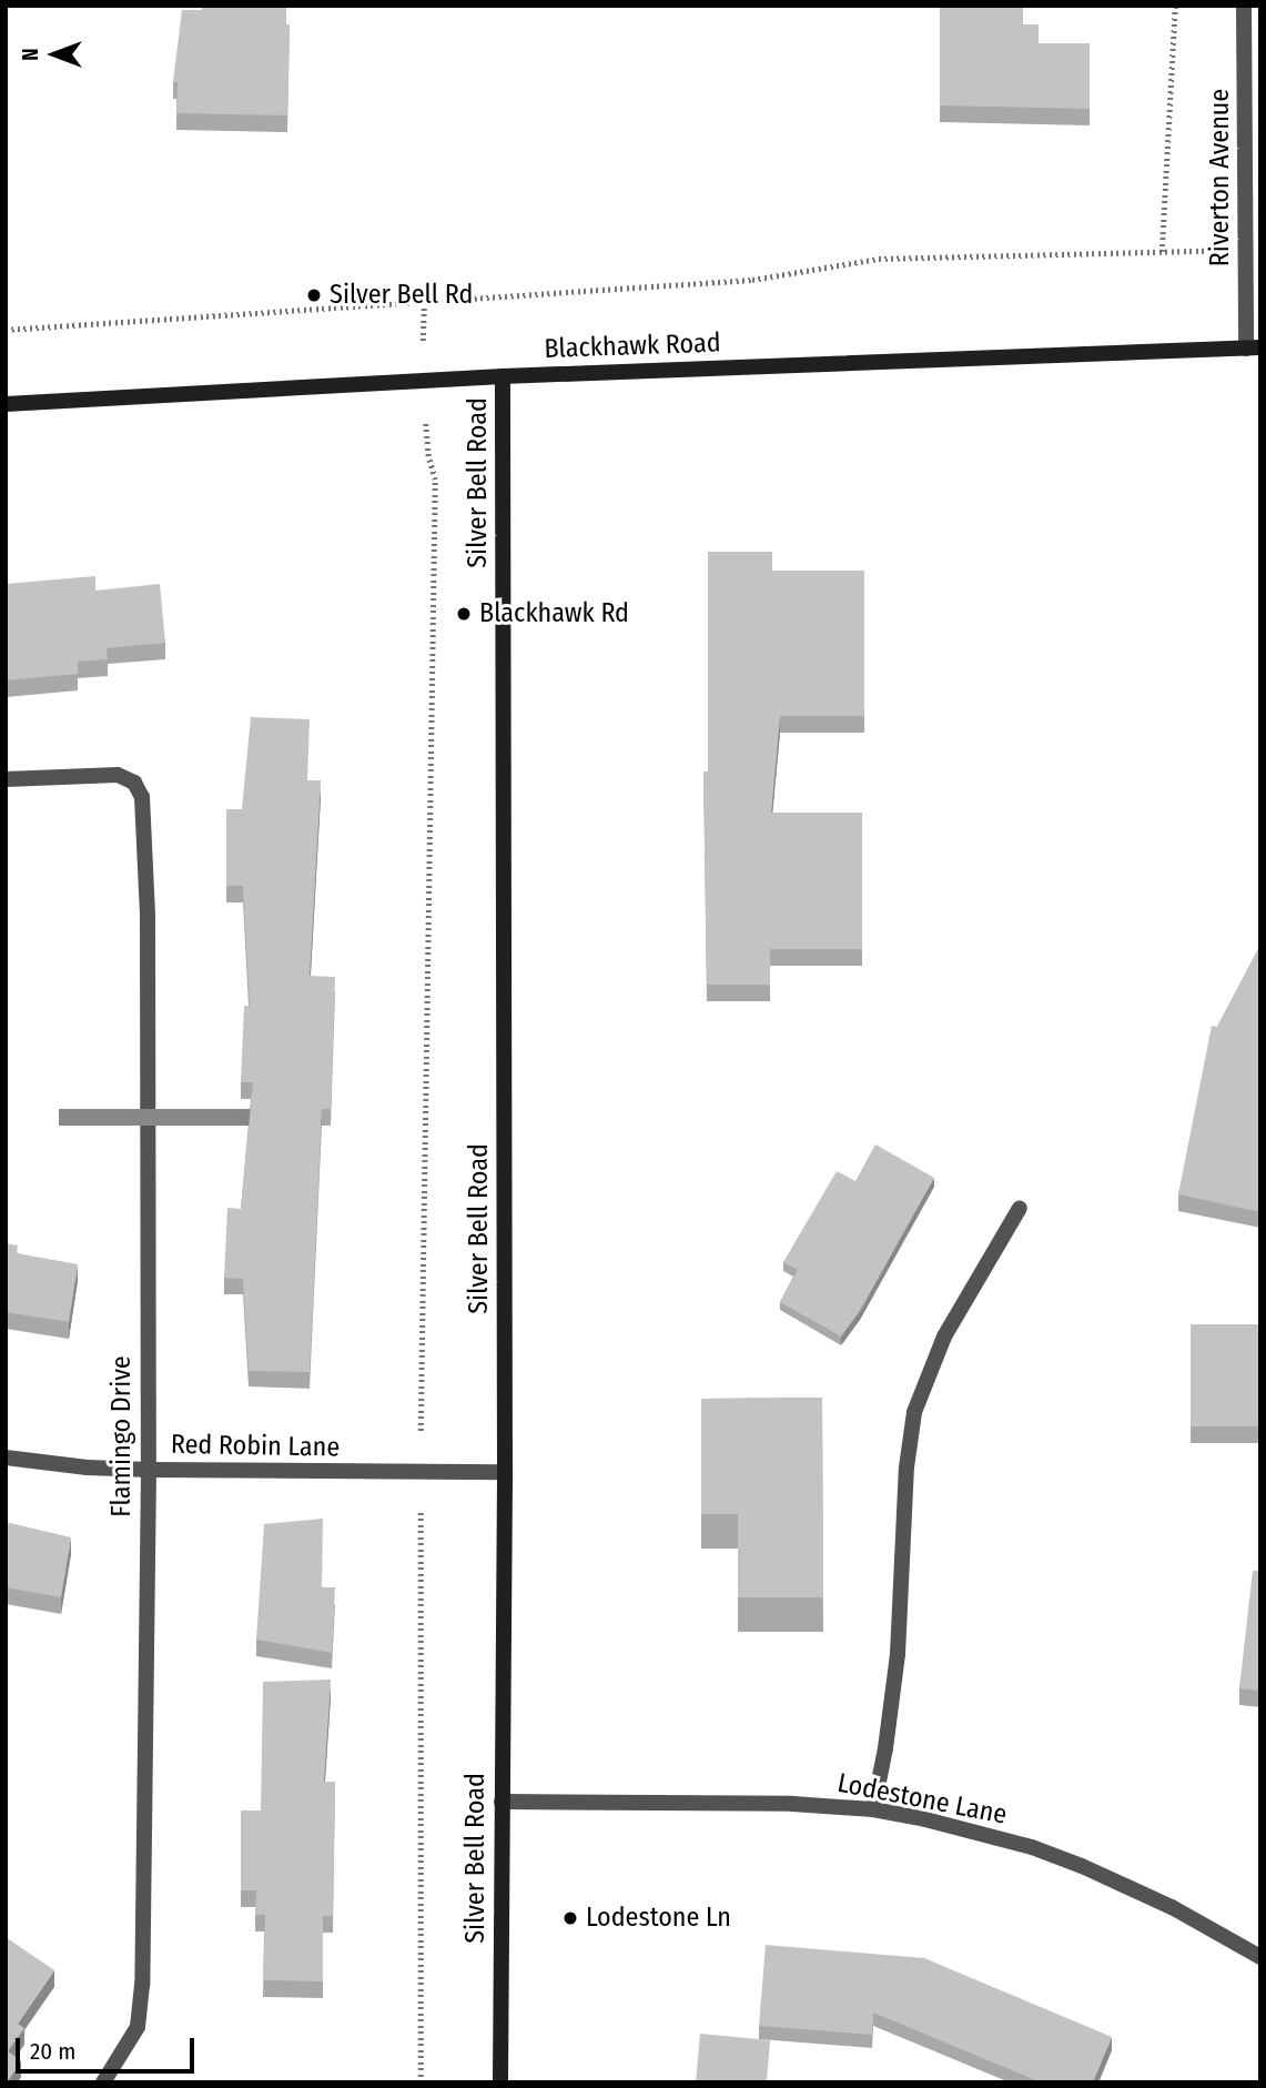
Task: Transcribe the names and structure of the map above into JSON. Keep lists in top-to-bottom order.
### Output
{
  "streets": {
    "street": [
      "Riverton Avenue",
      "Blackhawk Road",
      "Silver Bell Road",
      "Flamingo Drive",
      "Red Robin Lane",
      "Lodestone Lane"
    ]
  },
  "crossings": [
    ["Riverton Avenue", "Blackhawk Road"],
    ["Blackhawk Road", "Silver Bell Road"],
    ["Silver Bell Road", "Red Robin Lane"],
    ["Silver Bell Road", "Lodestone Lane"],
    ["Flamingo Drive", "Red Robin Lane"]
  ],
  "places": ["Silver Bell Rd", "Blackhawk Rd", "Lodestone Ln"],
  "scale_bar": "20 m",
  "north": "left"
}
